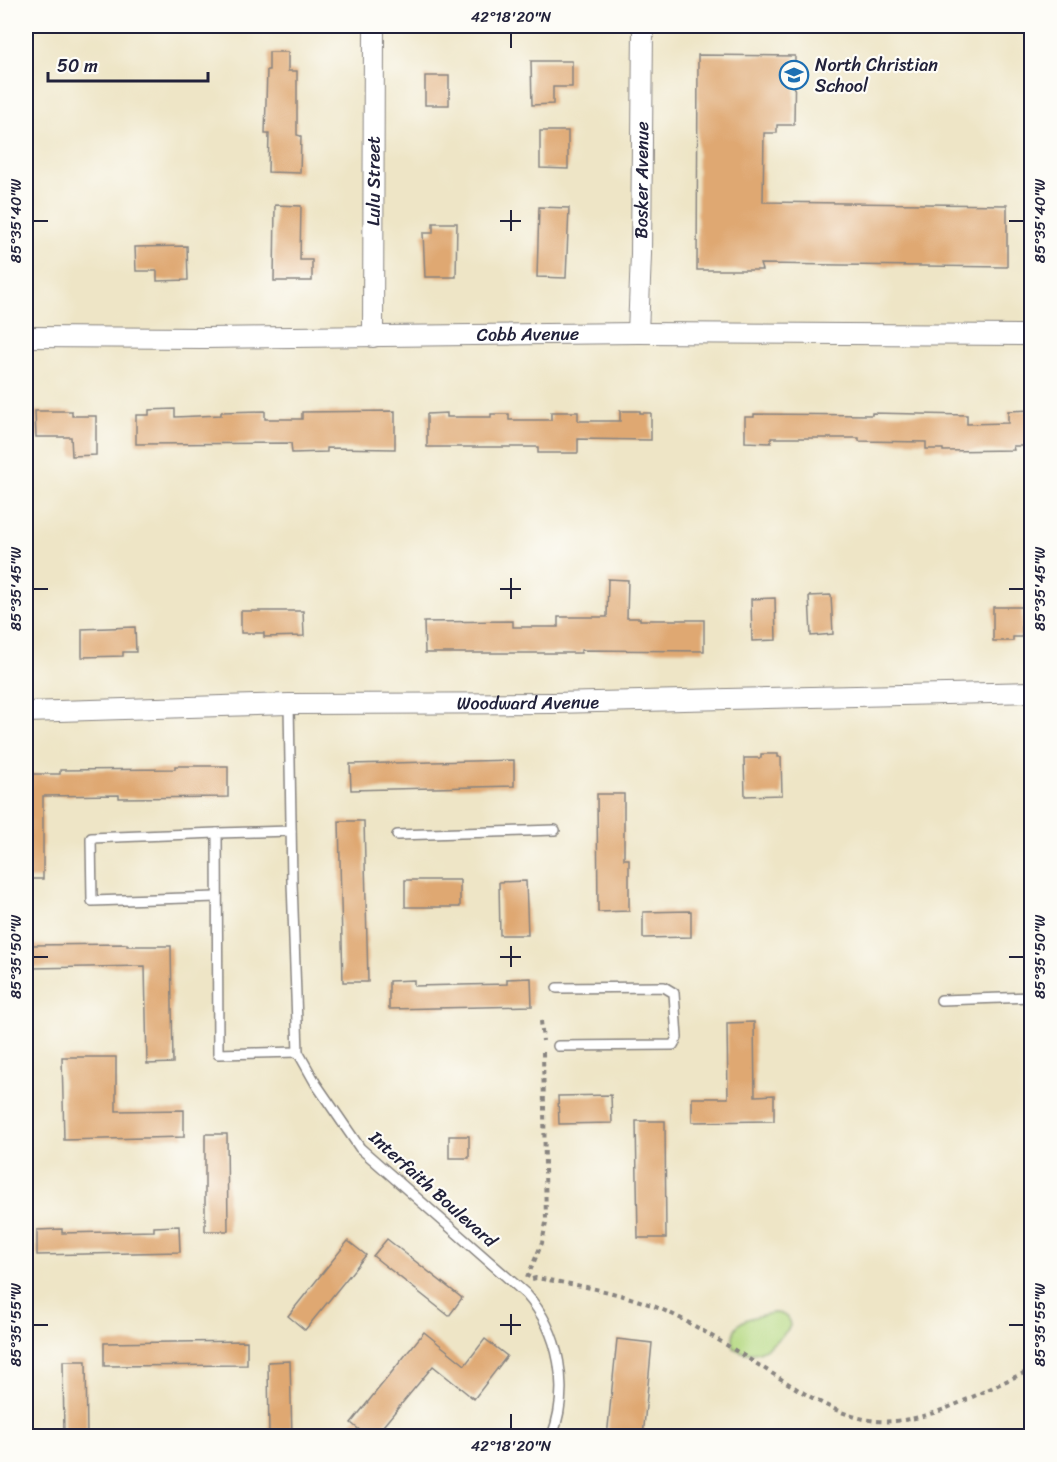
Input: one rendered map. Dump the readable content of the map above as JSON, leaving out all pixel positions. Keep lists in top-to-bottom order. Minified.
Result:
{"streets":{"street":["Bosker Avenue","Lulu Street","Cobb Avenue","Woodward Avenue"],"lane":["Interfaith Boulevard"]},"crossings":[["Bosker Avenue","Cobb Avenue"],["Lulu Street","Cobb Avenue"],["Woodward Avenue","Interfaith Boulevard"]],"places":{"school or university":["North Christian School"]},"scale_bar":"50 m","coordinates":["42°18'20\"N","85°35'40\"W","85°35'45\"W","85°35'50\"W","85°35'55\"W"]}
